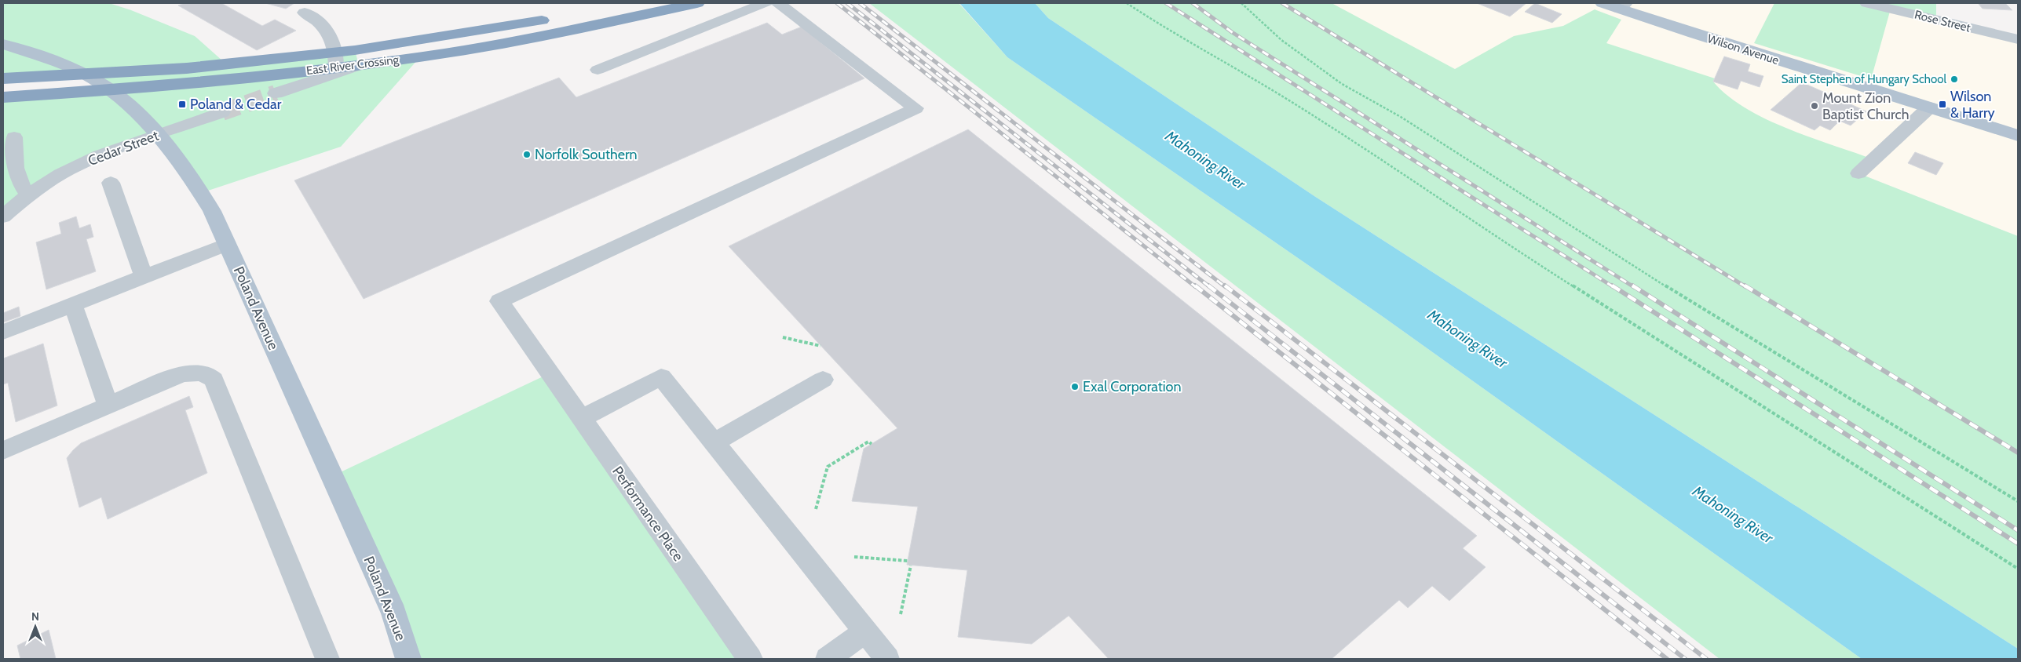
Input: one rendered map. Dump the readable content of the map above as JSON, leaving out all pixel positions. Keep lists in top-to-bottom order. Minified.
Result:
{"streets":{"highway":["East River Crossing"],"main road":["Wilson Avenue","Poland Avenue"],"street":["Rose Street","Cedar Street","Performance Place"]},"crossings":[["Cedar Street","Poland Avenue"]],"water":["Mahoning River"],"places":{"other":["Saint Stephen of Hungary School","Mount Zion Baptist Church","Norfolk Southern","Exal Corporation"],"transit":["Poland & Cedar","Wilson & Harry"]},"north":"top"}
